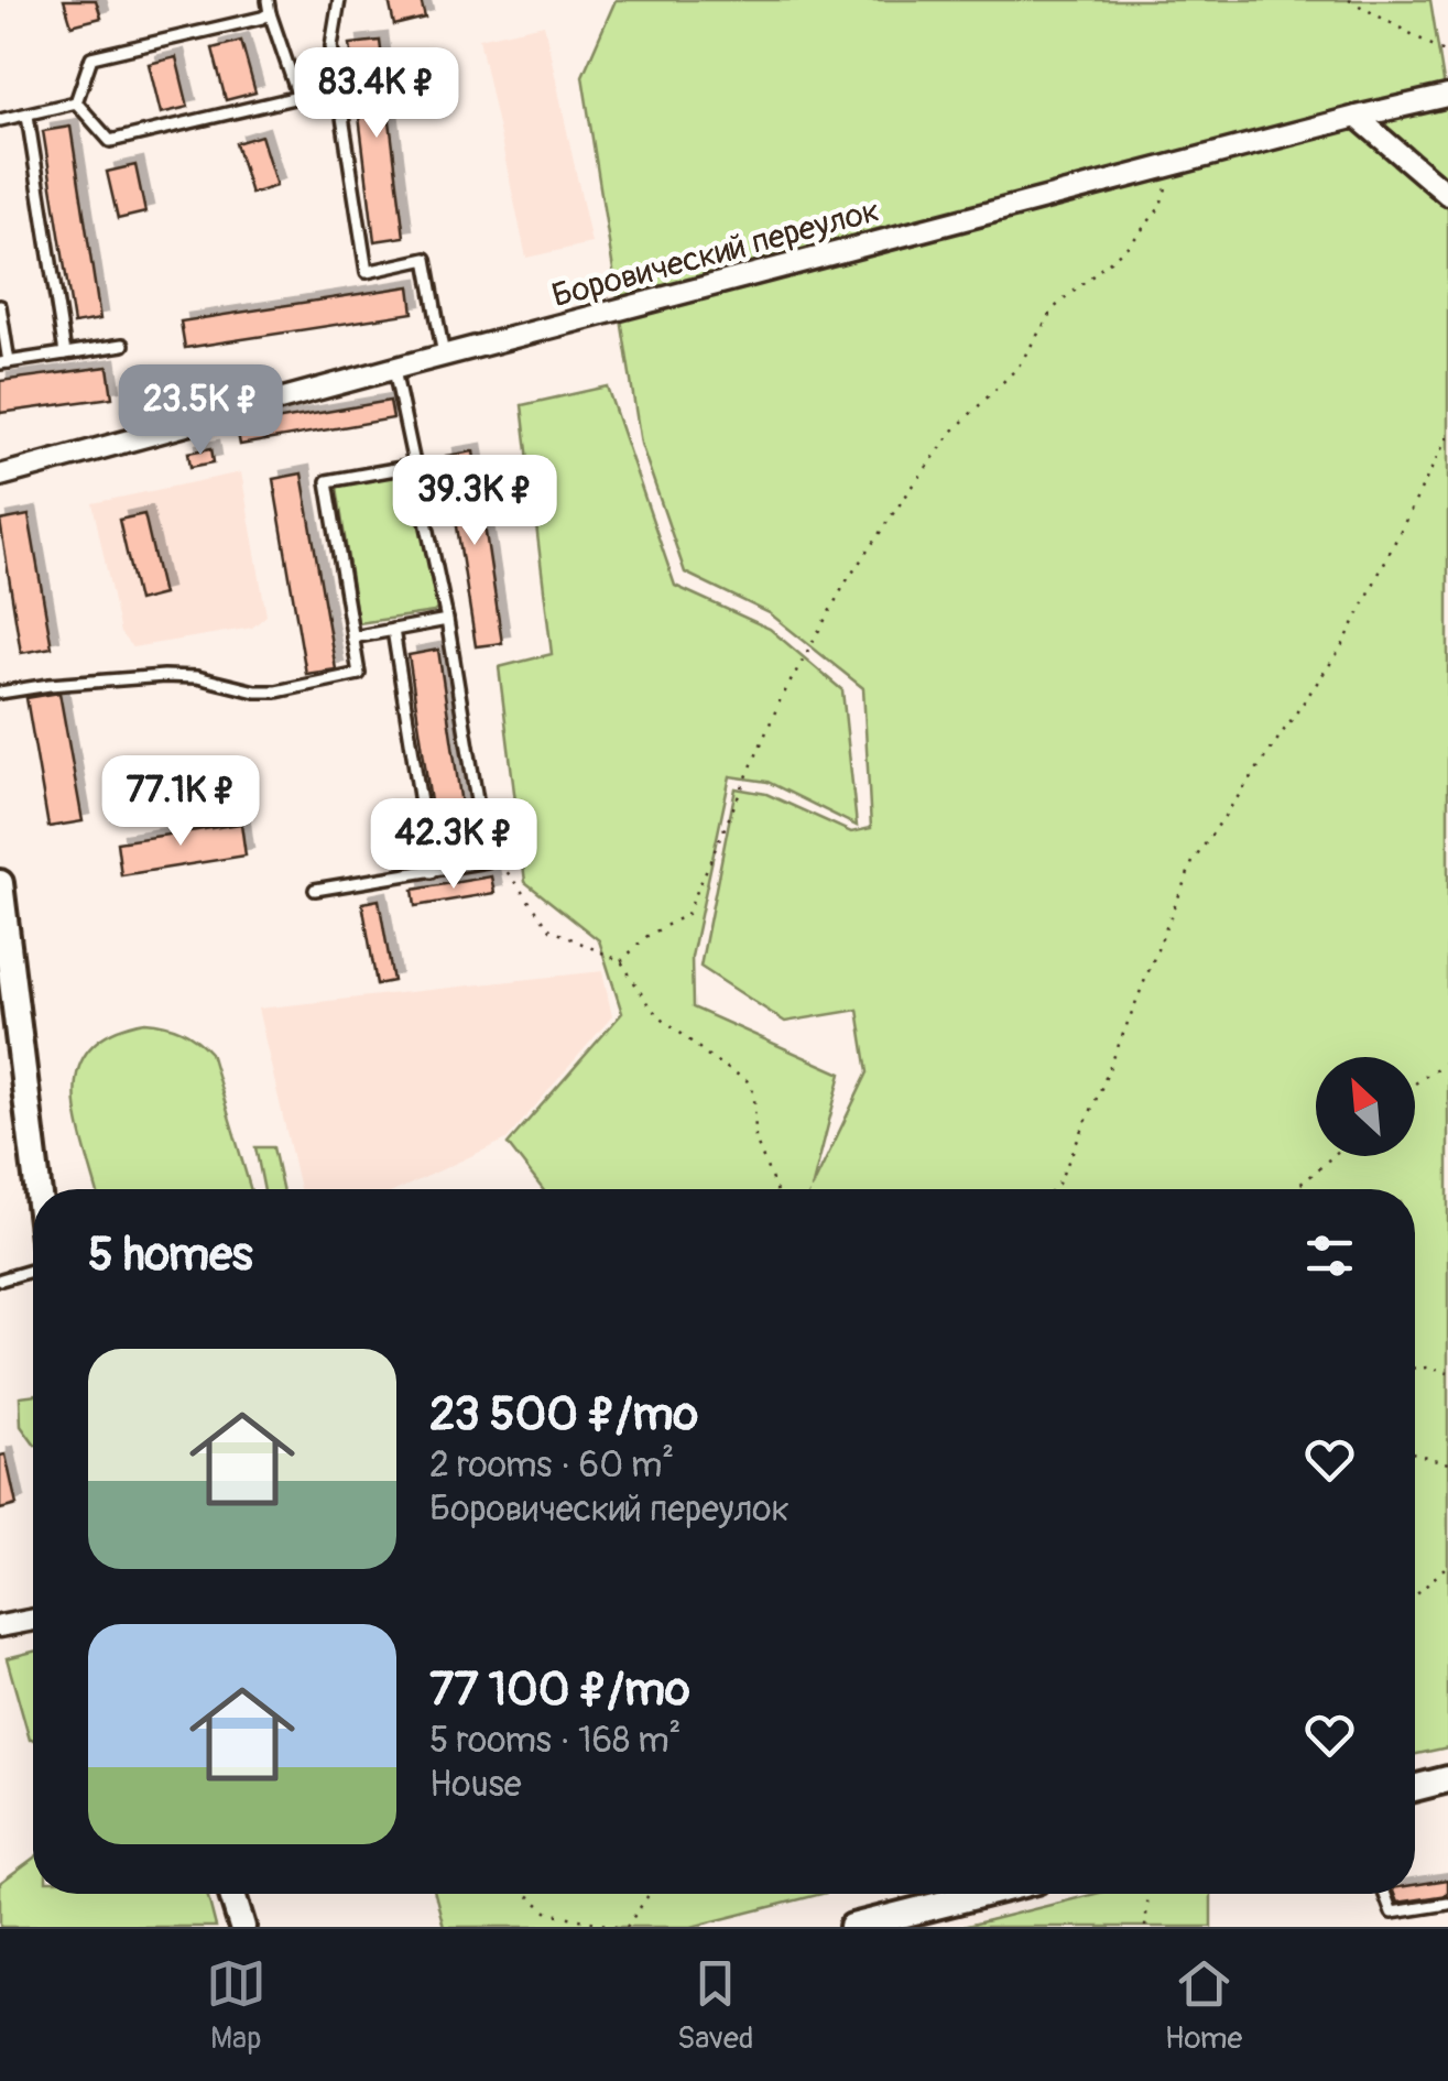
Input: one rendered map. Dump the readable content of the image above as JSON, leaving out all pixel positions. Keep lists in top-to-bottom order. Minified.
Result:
{"streets":{"street":["Боровический переулок"]},"north":"top left","page":{"price":["83.4K ₽","23.5K ₽","39.3K ₽","77.1K ₽","42.3K ₽"],"heading":"5 homes","list":[{"name":"23 500 ₽/mo","note":"2 rooms · 60 m² · Боровический переулок"},{"name":"77 100 ₽/mo","note":"5 rooms · 168 m² · House"}],"tabs":["Map","Saved","Home"]}}
